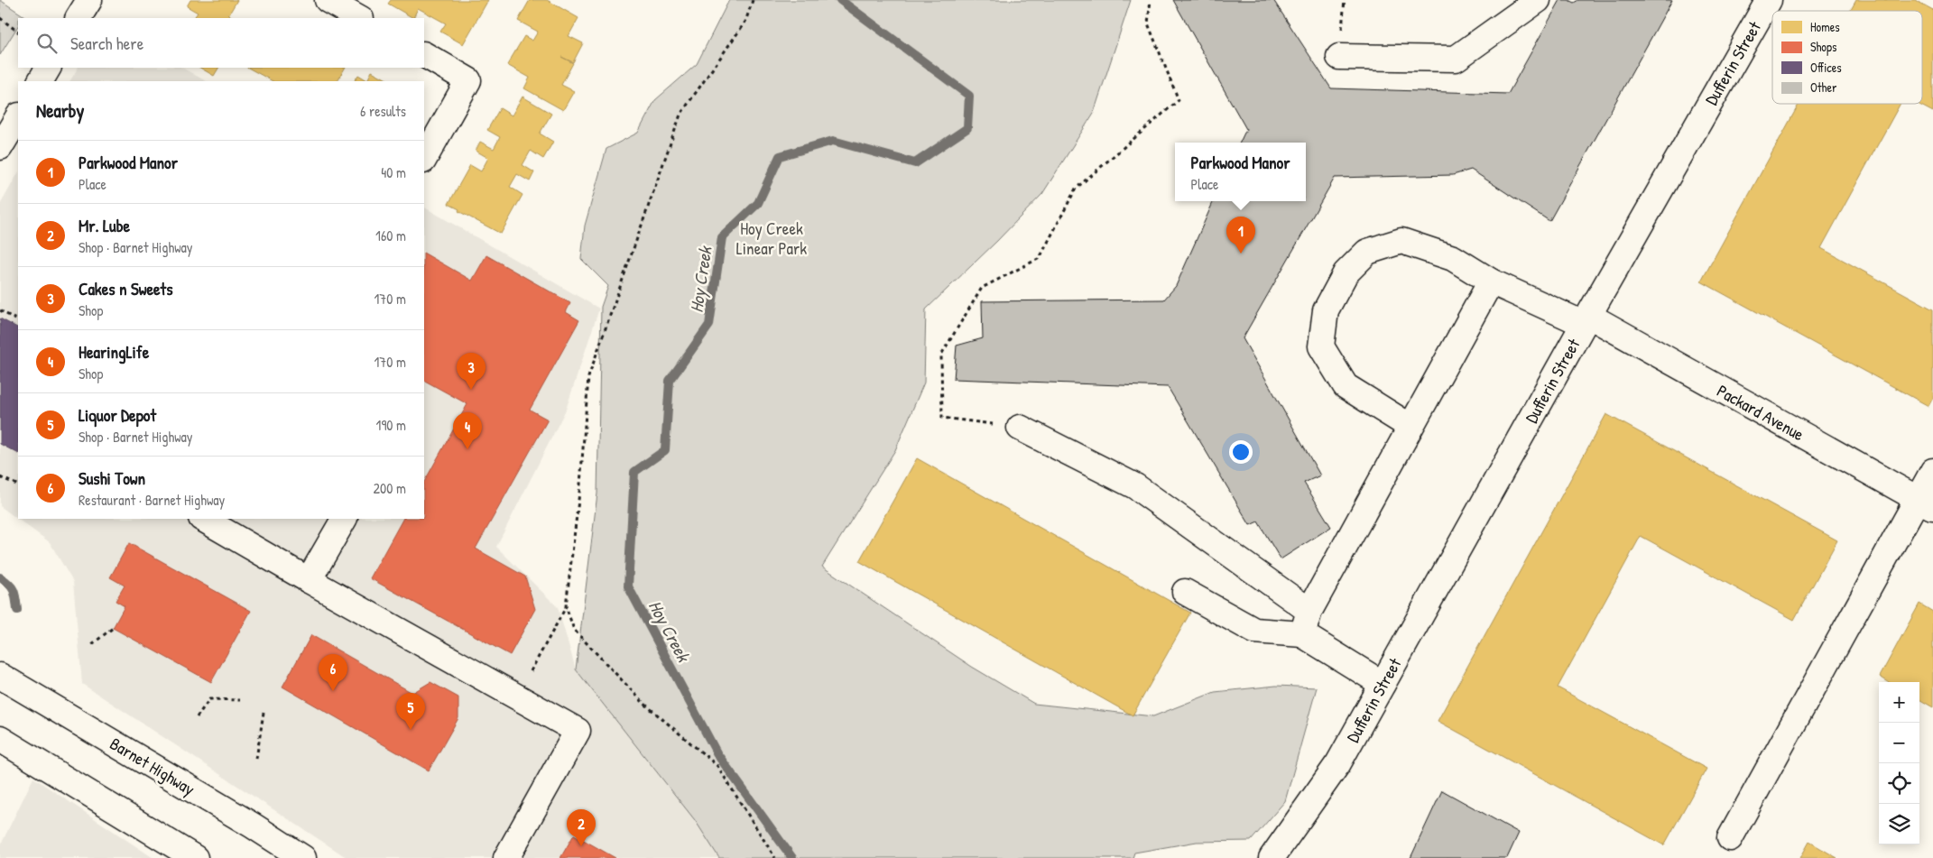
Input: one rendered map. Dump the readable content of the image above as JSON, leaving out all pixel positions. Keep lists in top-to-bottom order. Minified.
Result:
{"streets":{"street":["Dufferin Street","Packard Avenue","Barnet Highway"]},"crossings":[["Dufferin Street","Packard Avenue"]],"water":["Hoy Creek"],"parks":["Hoy Creek Linear Park"],"legend":["Homes","Shops","Offices","Other"],"page":{"search":"Search here","heading":["Nearby","6 results"],"list":[{"mark":"1","name":"Parkwood Manor","note":"Place","value":"40 m"},{"mark":"2","name":"Mr. Lube","note":"Shop · Barnet Highway","value":"160 m"},{"mark":"3","name":"Cakes n Sweets","note":"Shop","value":"170 m"},{"mark":"4","name":"HearingLife","note":"Shop","value":"170 m"},{"mark":"5","name":"Liquor Depot","note":"Shop · Barnet Highway","value":"190 m"},{"mark":"6","name":"Sushi Town","note":"Restaurant · Barnet Highway","value":"200 m"}],"popup":["Parkwood Manor","Place"],"pins":["1","3","4","6","5","2"],"map_buttons":["+","−"]}}
